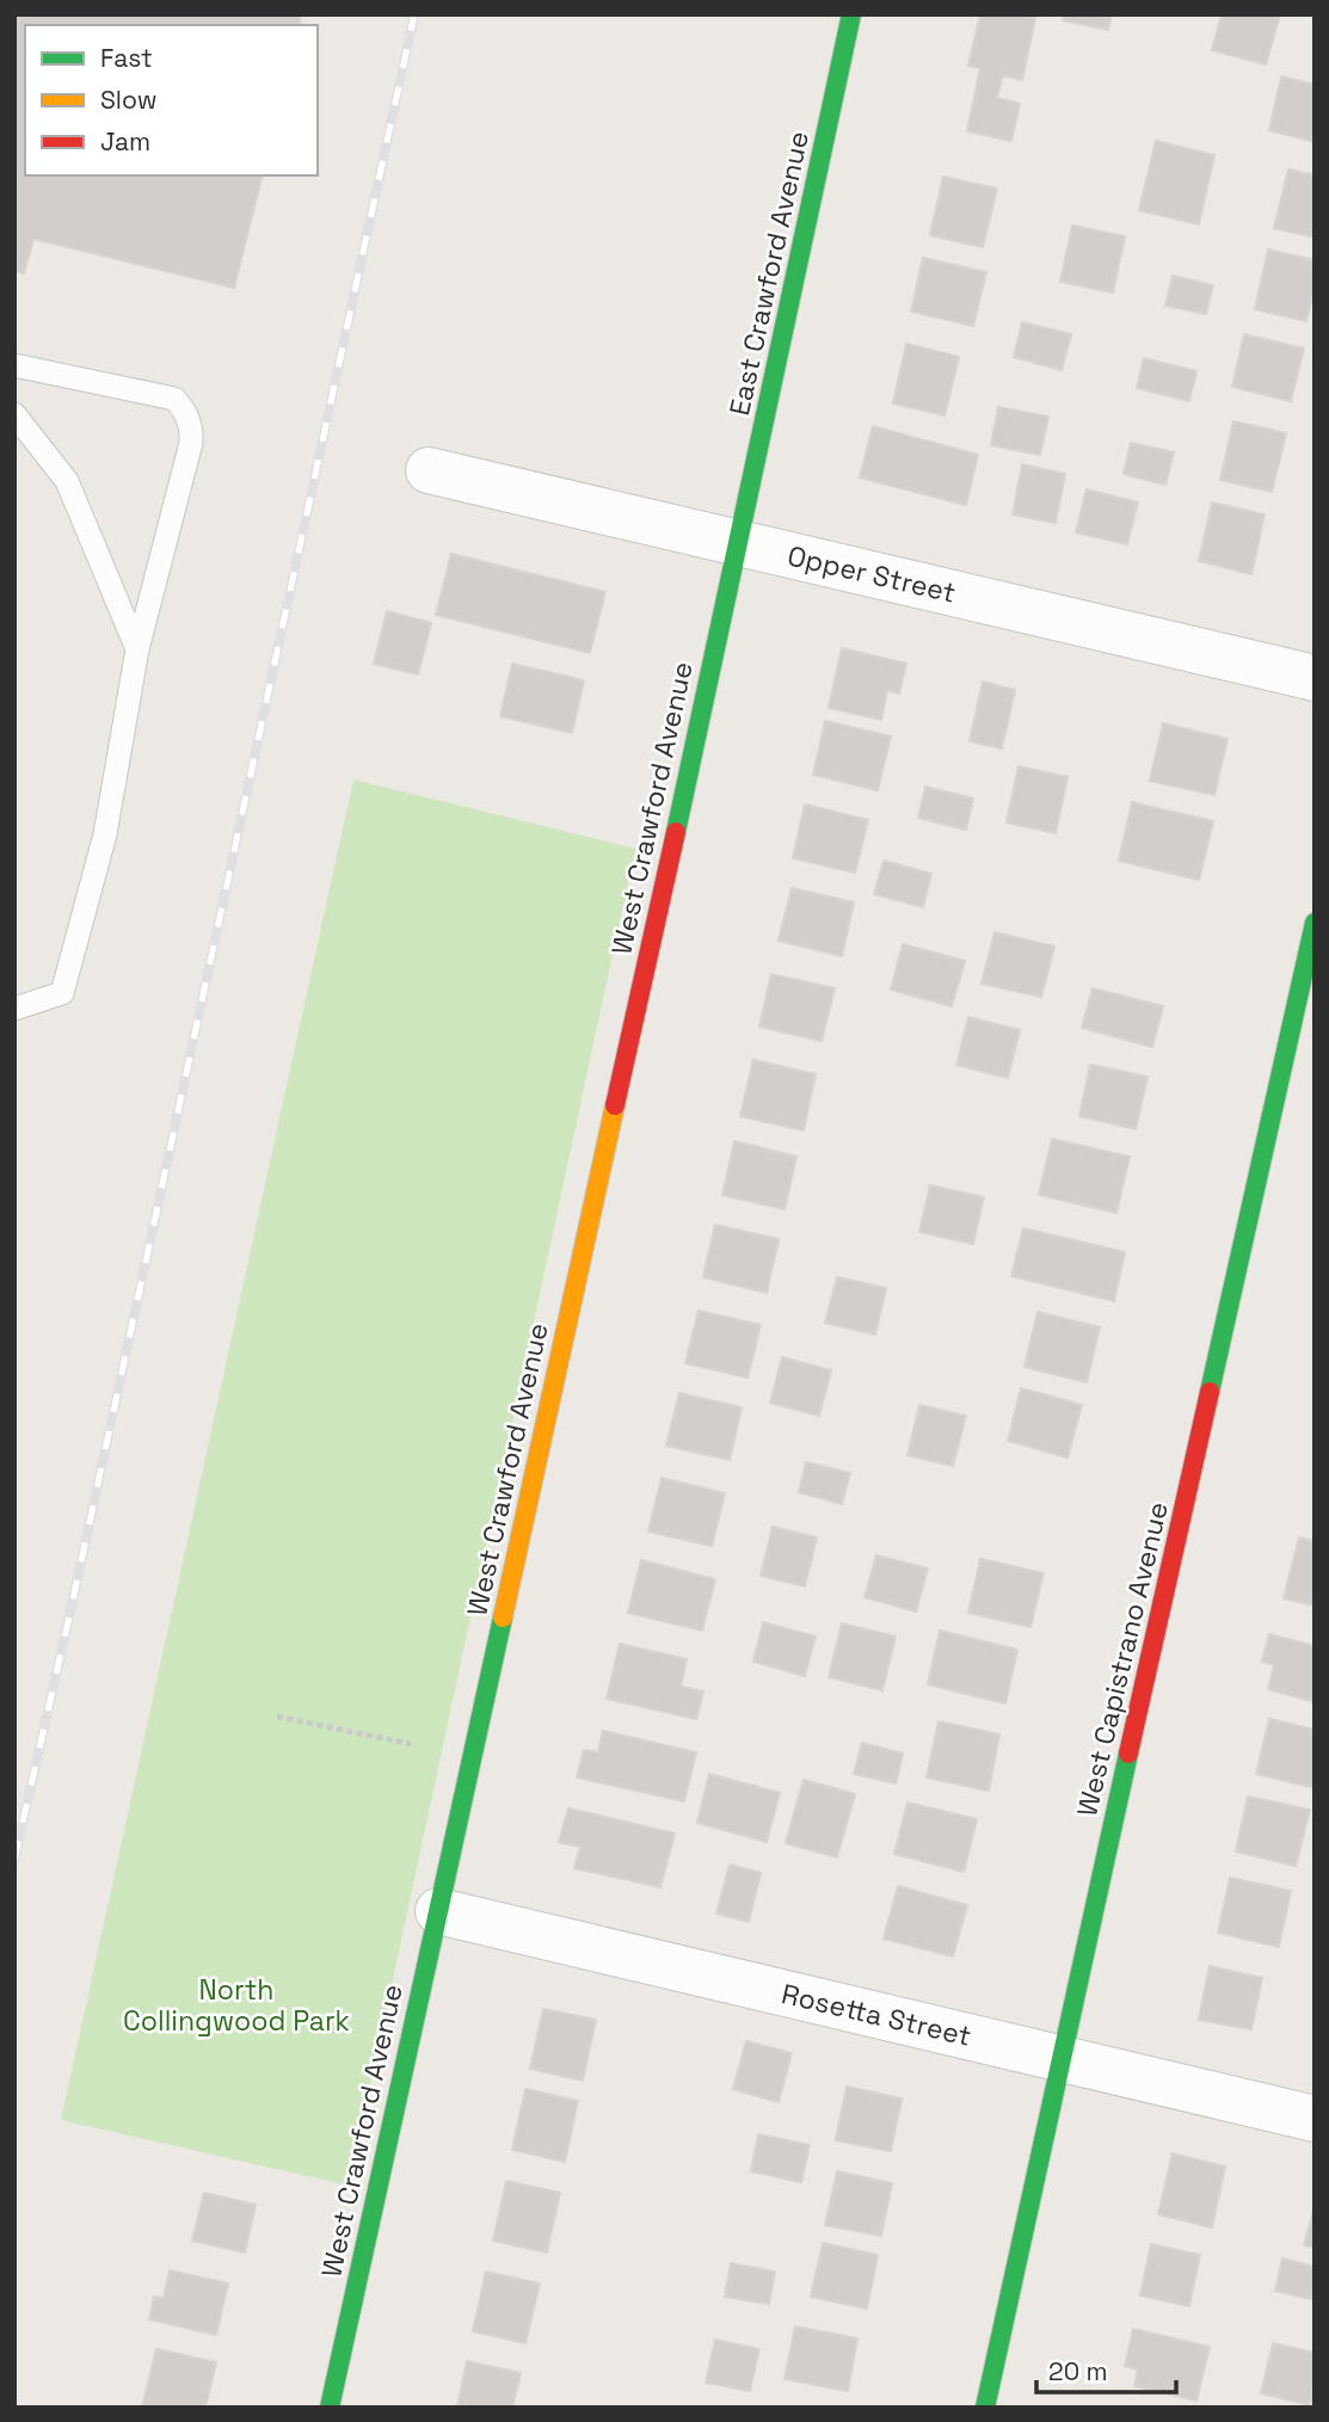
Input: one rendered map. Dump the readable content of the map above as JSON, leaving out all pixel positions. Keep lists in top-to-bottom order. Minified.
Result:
{"streets":{"street":["East Crawford Avenue","Opper Street","West Crawford Avenue","West Capistrano Avenue","Rosetta Street"]},"crossings":[["East Crawford Avenue","Opper Street"],["East Crawford Avenue","West Crawford Avenue"],["Opper Street","West Crawford Avenue"],["West Crawford Avenue","Rosetta Street"],["West Capistrano Avenue","Rosetta Street"]],"parks":["North Collingwood Park"],"legend":["Fast","Slow","Jam"],"scale_bar":"20 m"}
